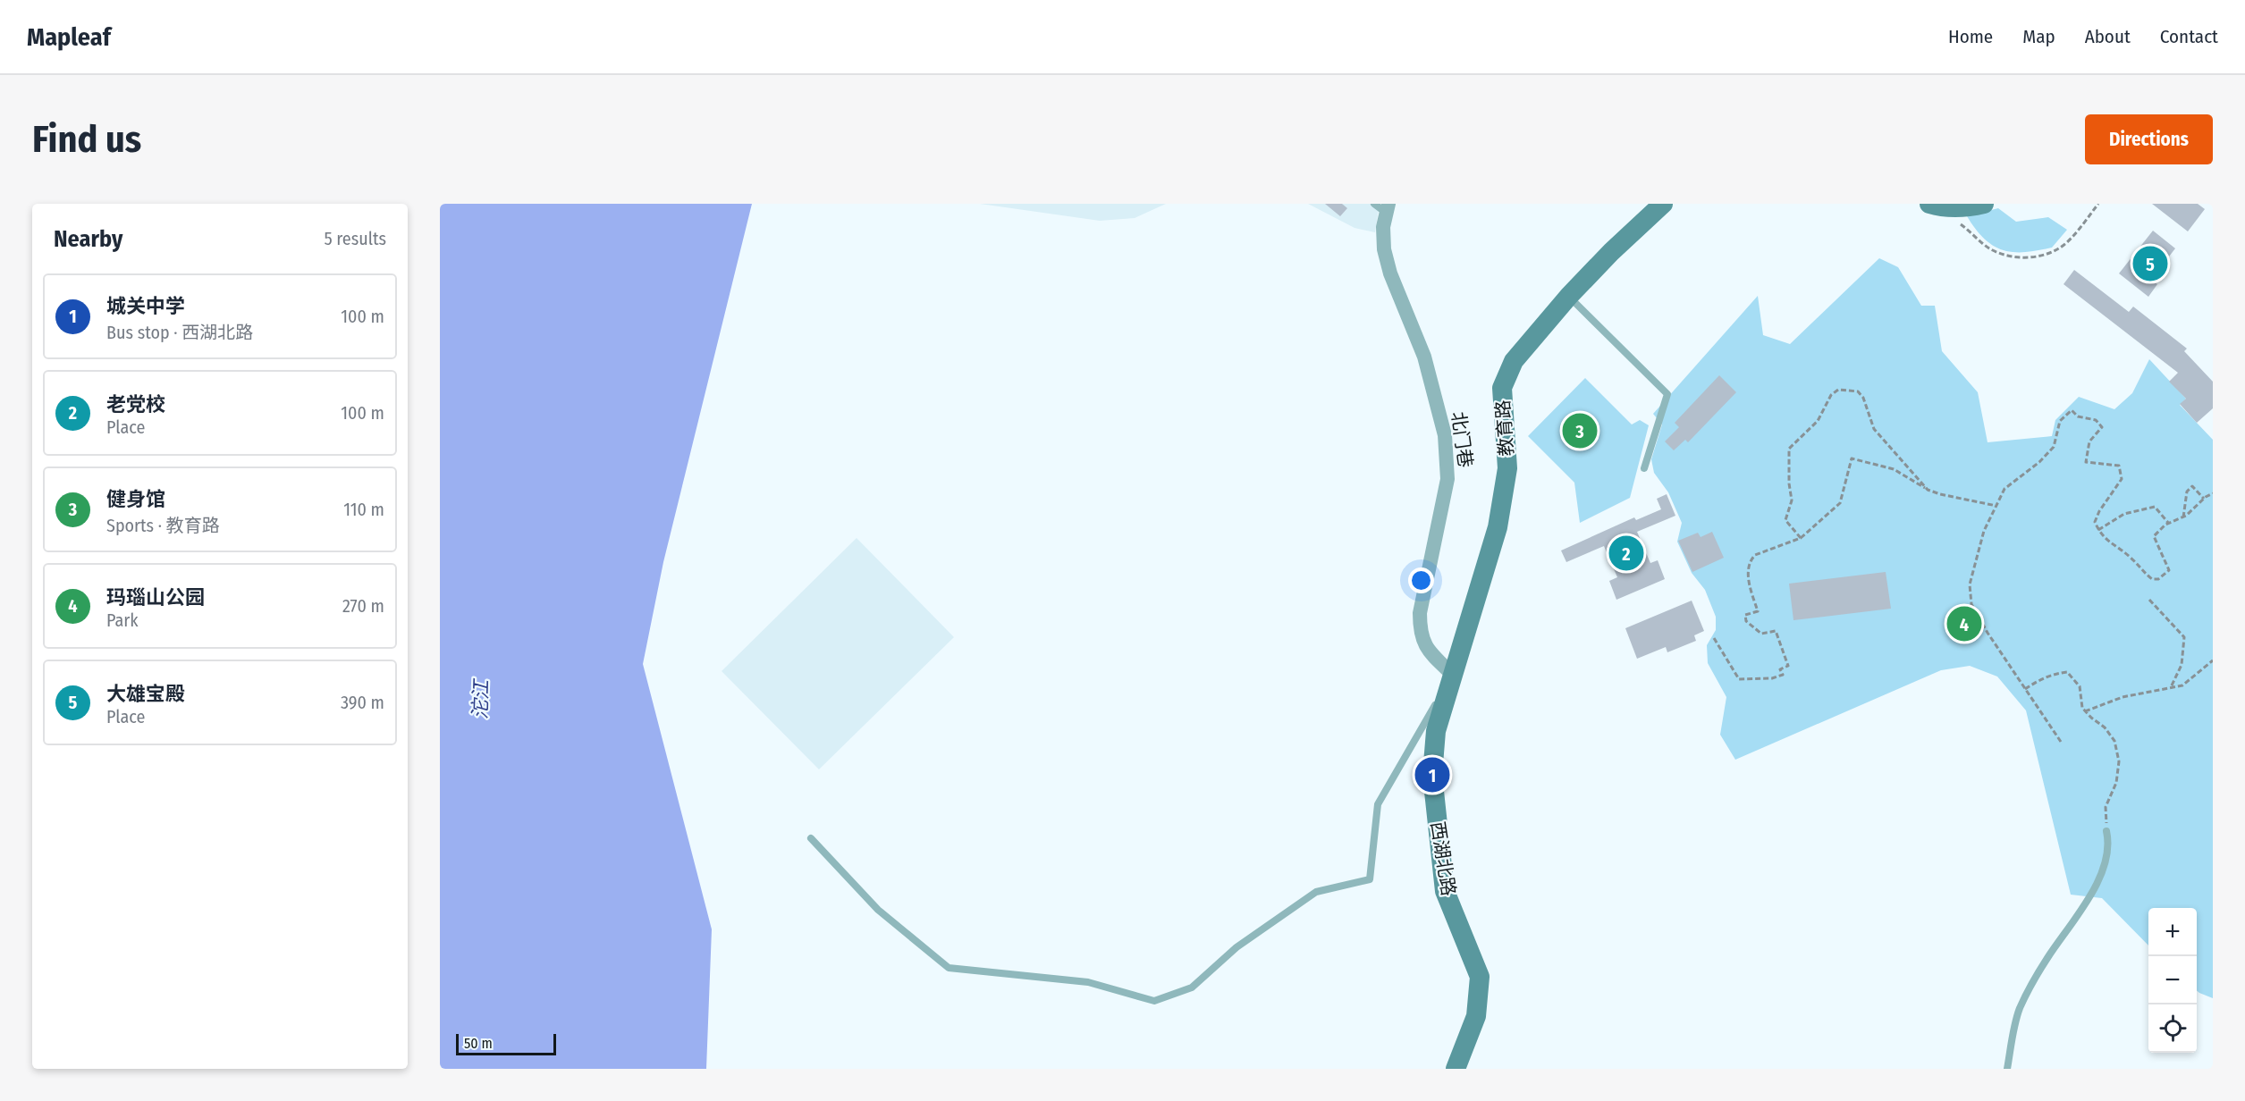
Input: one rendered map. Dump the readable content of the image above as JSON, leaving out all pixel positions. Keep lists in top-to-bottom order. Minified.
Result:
{"streets":{"street":["教育路","北门巷","西湖北路"]},"crossings":[["教育路","北门巷"],["教育路","西湖北路"],["北门巷","西湖北路"]],"water":["沱江"],"scale_bar":"50 m","page":{"header":"Mapleaf","nav":["Home","Map","About","Contact"],"buttons":"Directions","title":"Find us","heading":["Nearby","5 results"],"pins":["5","3","2","4","1"],"list":[{"mark":"1","name":"城关中学","note":"Bus stop · 西湖北路","value":"100 m"},{"mark":"2","name":"老党校","note":"Place","value":"100 m"},{"mark":"3","name":"健身馆","note":"Sports · 教育路","value":"110 m"},{"mark":"4","name":"玛瑙山公园","note":"Park","value":"270 m"},{"mark":"5","name":"大雄宝殿","note":"Place","value":"390 m"}],"map_buttons":["+","−"],"scale":"50 m"}}
